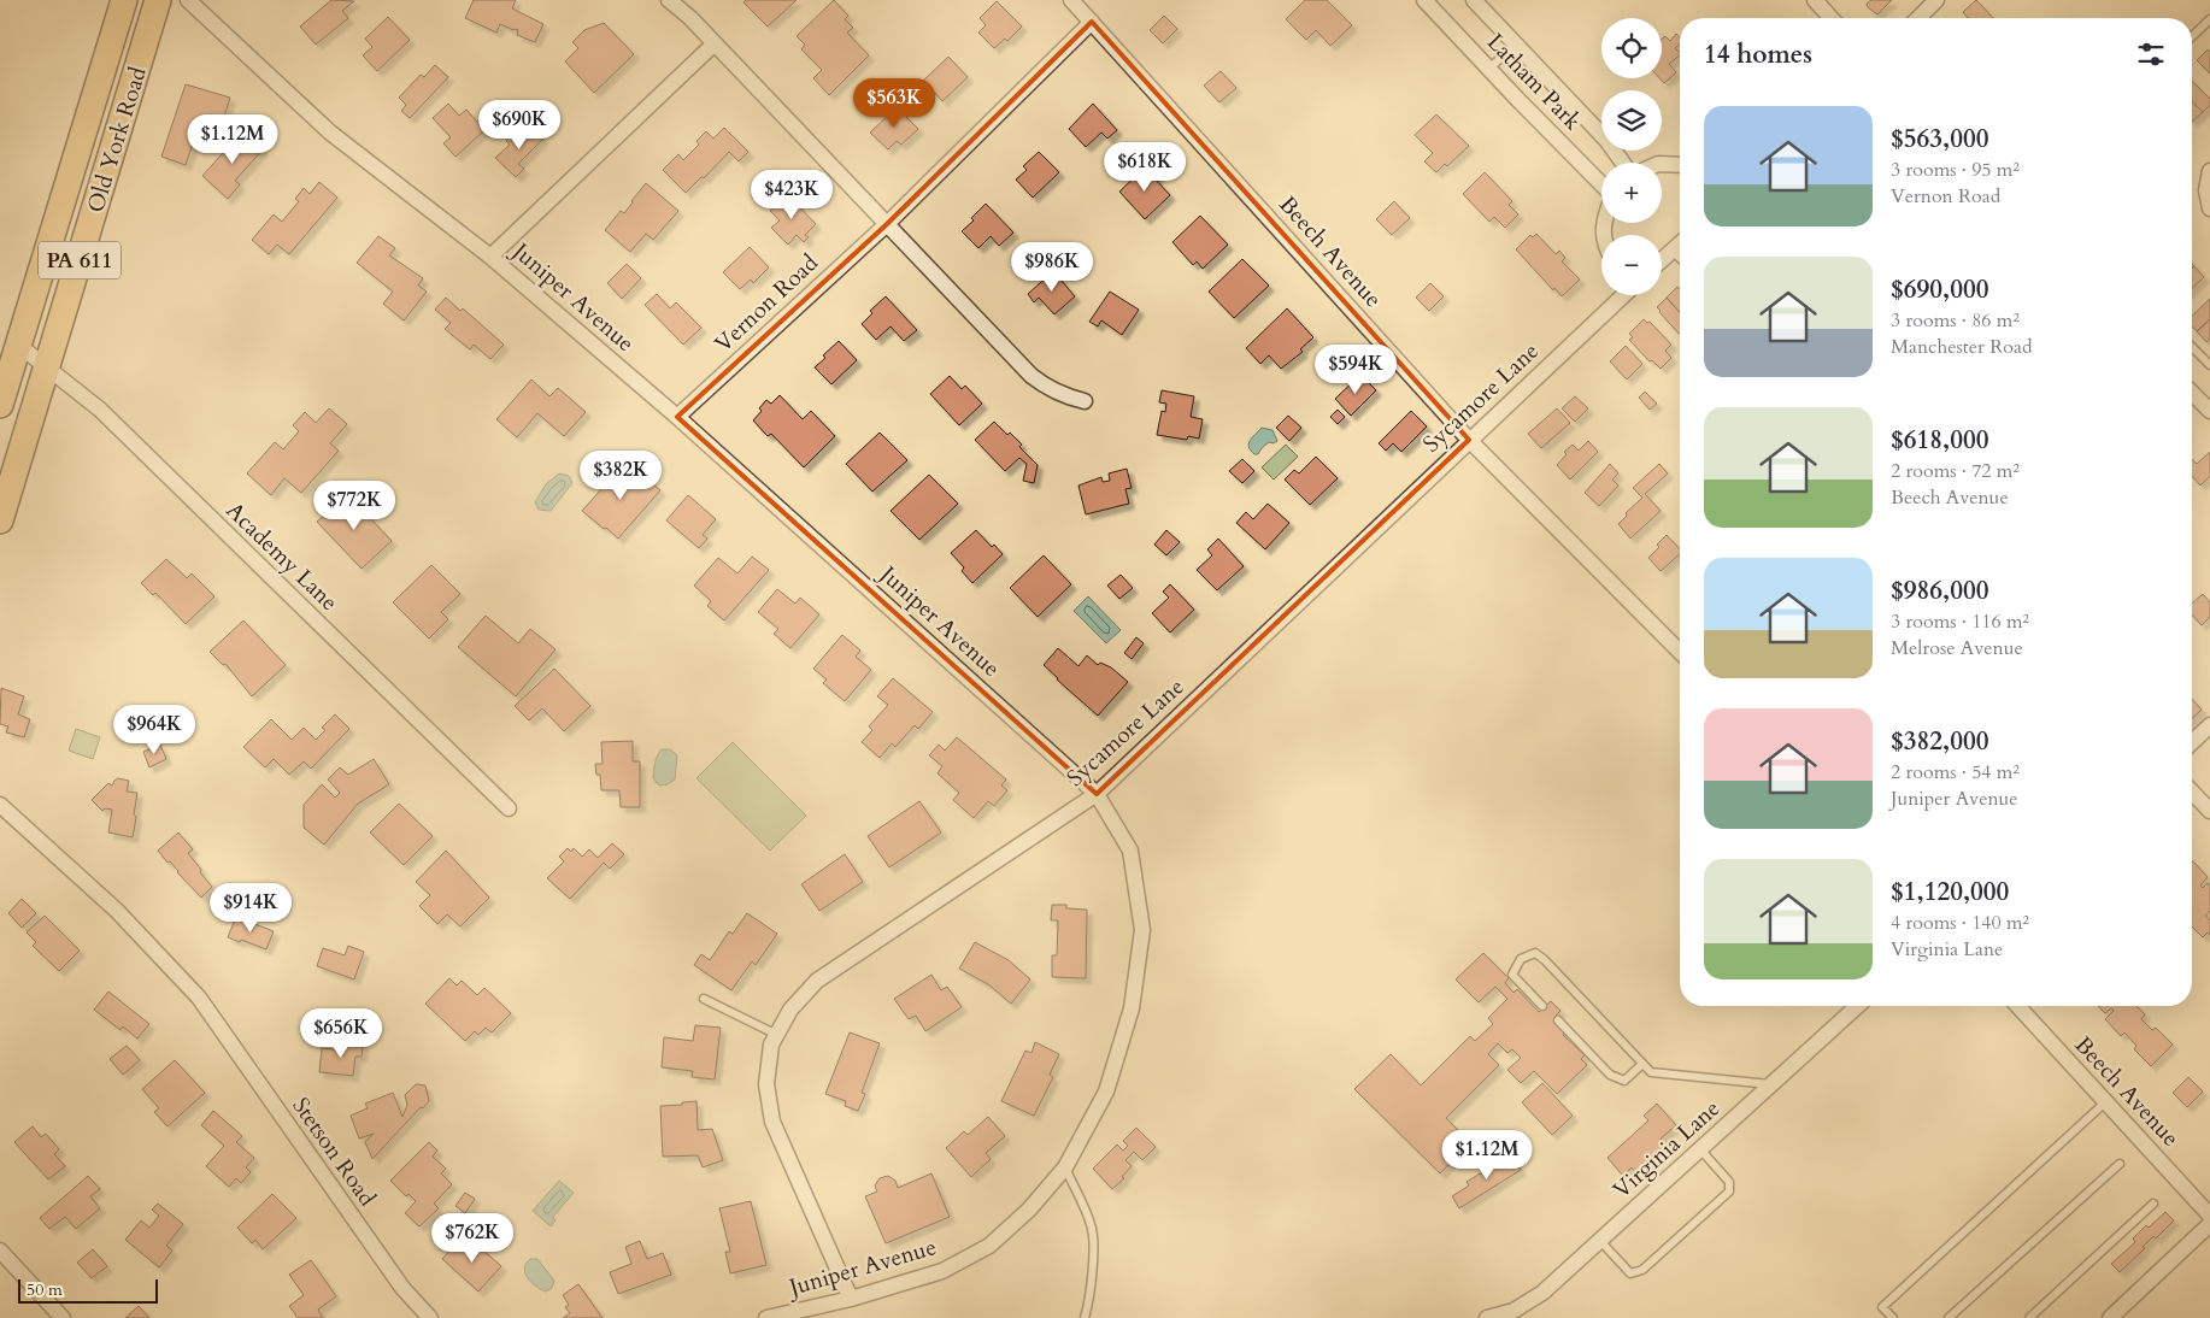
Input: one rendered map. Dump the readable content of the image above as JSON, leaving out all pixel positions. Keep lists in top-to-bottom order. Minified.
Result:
{"streets":{"highway":["Old York Road","PA 611"],"street":["Latham Park","Beech Avenue","Juniper Avenue","Vernon Road","Sycamore Lane","Academy Lane","Virginia Lane","Stetson Road"]},"crossings":[["Old York Road","Academy Lane"],["Beech Avenue","Vernon Road"],["Beech Avenue","Sycamore Lane"],["Juniper Avenue","Vernon Road"],["Juniper Avenue","Sycamore Lane"]],"scale_bar":"50 m","page":{"map_buttons":["+","−"],"heading":"14 homes","price":["$563K","$690K","$1.12M","$618K","$423K","$986K","$594K","$382K","$772K","$964K","$914K","$656K","$1.12M","$762K"],"list":[{"name":"$563,000","note":"3 rooms · 95 m² · Vernon Road"},{"name":"$690,000","note":"3 rooms · 86 m² · Manchester Road"},{"name":"$618,000","note":"2 rooms · 72 m² · Beech Avenue"},{"name":"$986,000","note":"3 rooms · 116 m² · Melrose Avenue"},{"name":"$382,000","note":"2 rooms · 54 m² · Juniper Avenue"},{"name":"$1,120,000","note":"4 rooms · 140 m² · Virginia Lane"}],"scale":"50 m"}}
